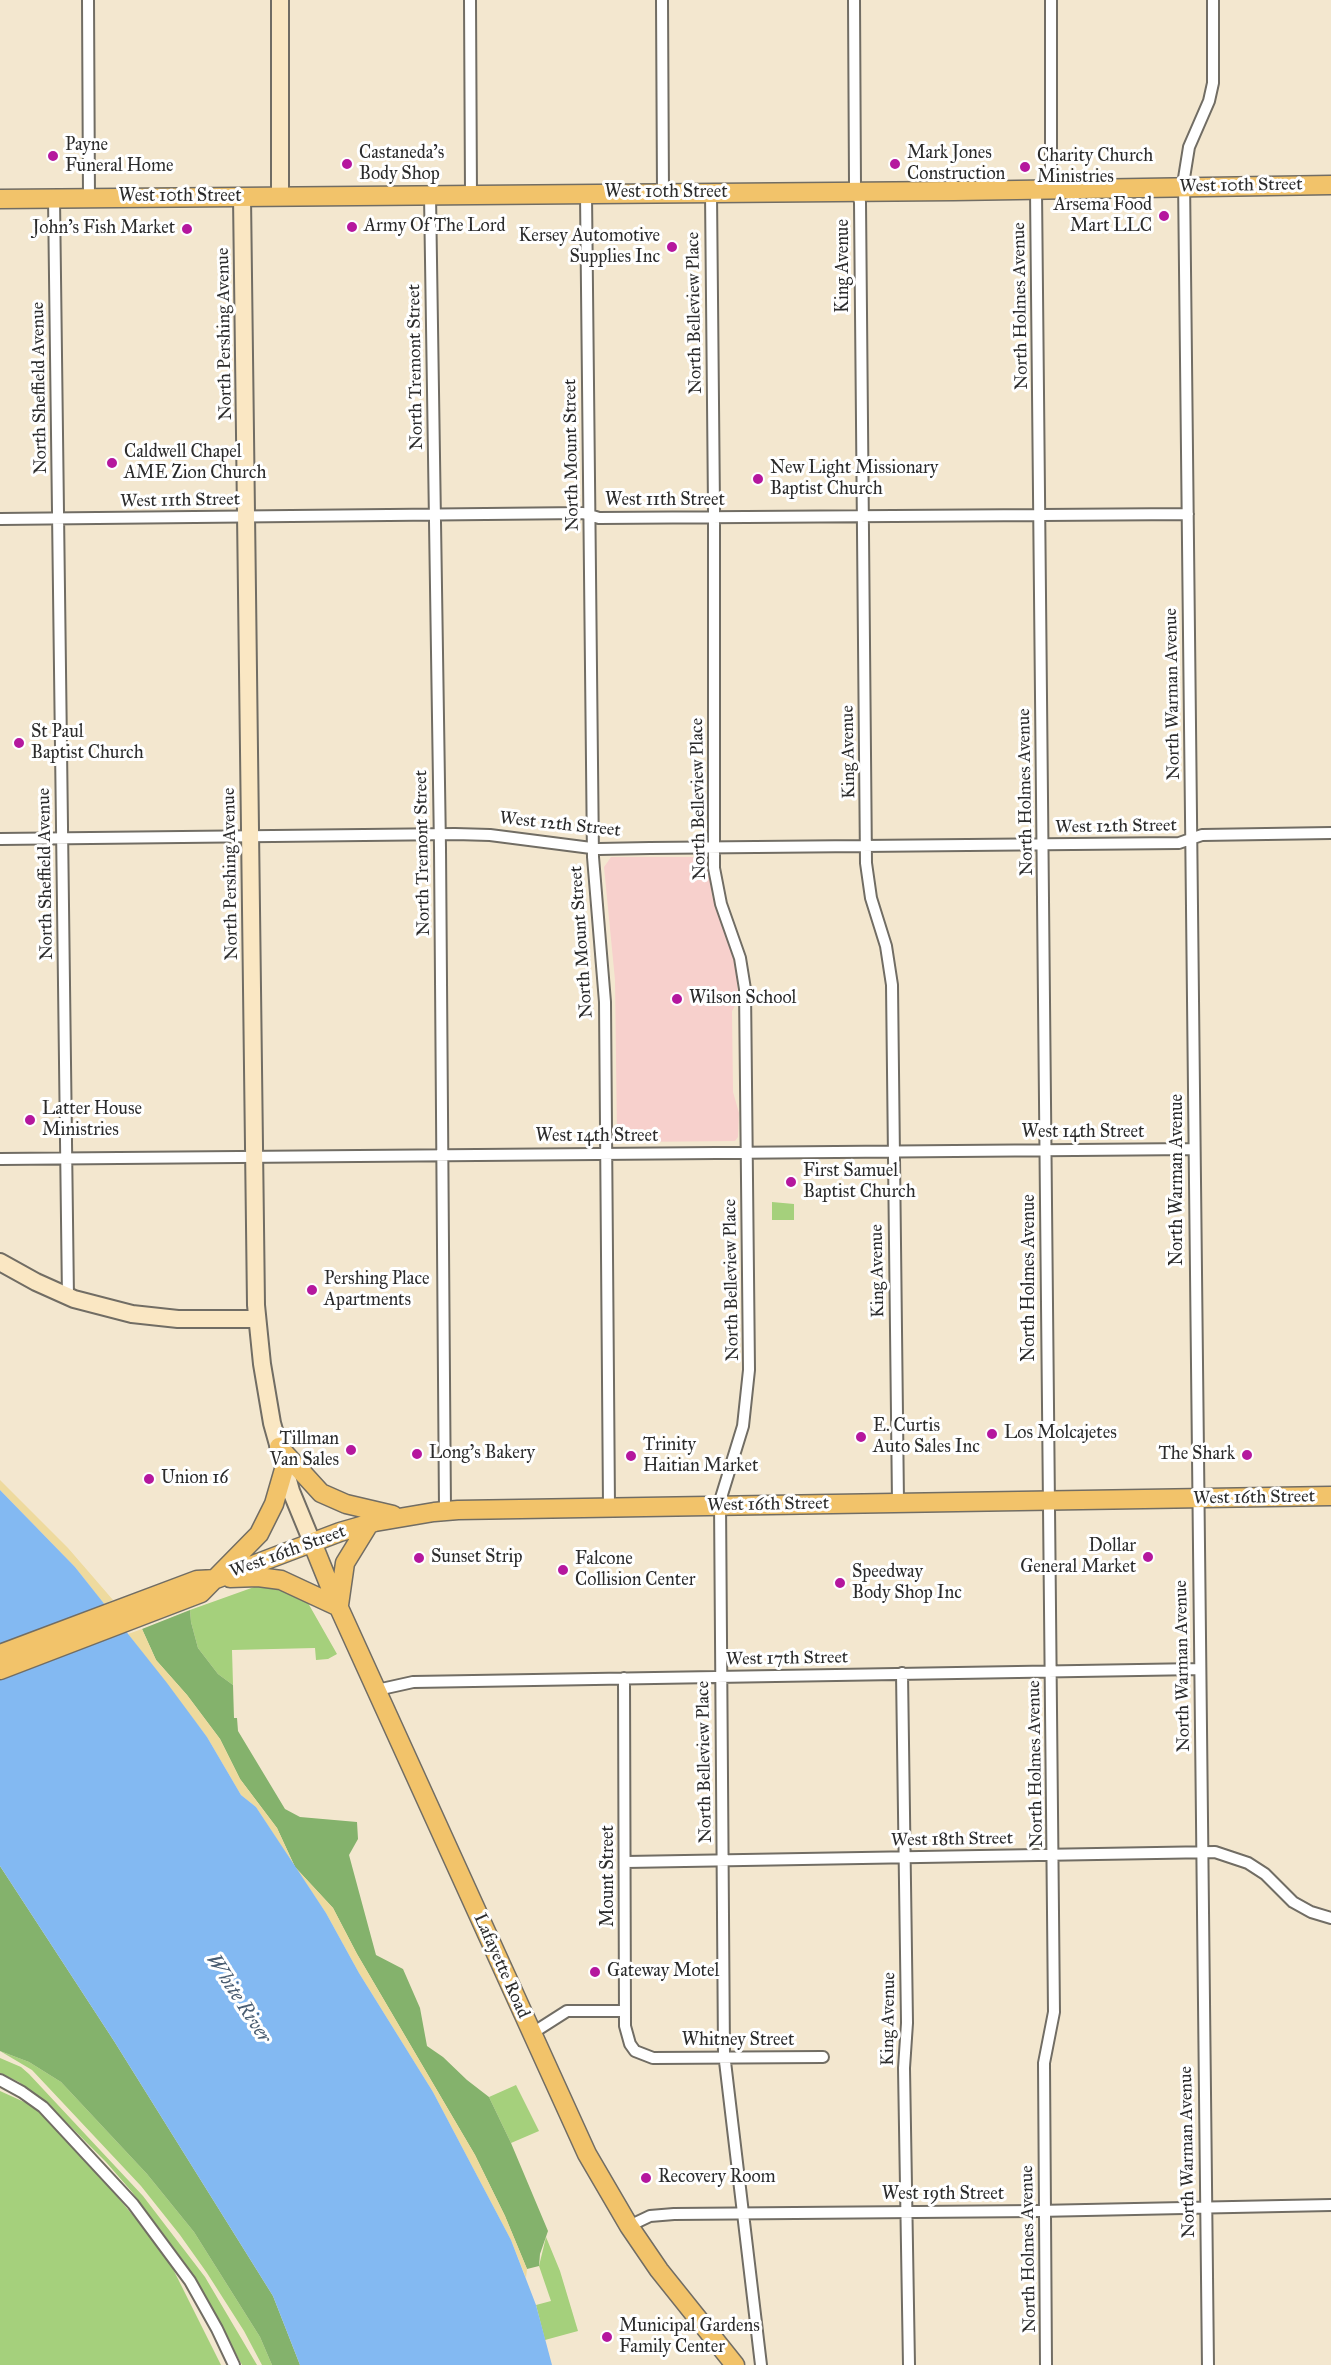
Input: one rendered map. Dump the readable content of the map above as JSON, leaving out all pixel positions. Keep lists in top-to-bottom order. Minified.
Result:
{"streets":{"main road":["West 10th Street","West 16th Street","Lafayette Road"],"street":["King Avenue","North Holmes Avenue","North Belleview Place","North Pershing Avenue","North Tremont Street","North Sheffield Avenue","North Mount Street","West 11th Street","North Warman Avenue","West 12th Street","West 14th Street","West 17th Street","West 18th Street","Mount Street","Whitney Street","West 19th Street"]},"crossings":[["West 10th Street","King Avenue"],["West 10th Street","North Holmes Avenue"],["West 10th Street","North Belleview Place"],["West 10th Street","North Pershing Avenue"],["West 10th Street","North Tremont Street"],["West 10th Street","North Sheffield Avenue"],["West 10th Street","North Mount Street"],["West 10th Street","North Warman Avenue"],["King Avenue","West 11th Street"],["King Avenue","West 12th Street"],["King Avenue","West 14th Street"],["King Avenue","West 16th Street"],["King Avenue","West 17th Street"],["King Avenue","West 18th Street"],["King Avenue","West 19th Street"],["North Holmes Avenue","West 11th Street"],["North Holmes Avenue","West 12th Street"],["North Holmes Avenue","West 14th Street"],["North Holmes Avenue","West 16th Street"],["North Holmes Avenue","West 17th Street"],["North Holmes Avenue","West 18th Street"],["North Holmes Avenue","West 19th Street"],["North Belleview Place","West 11th Street"],["North Belleview Place","West 12th Street"],["North Belleview Place","West 14th Street"],["North Belleview Place","West 16th Street"],["North Belleview Place","West 17th Street"],["North Belleview Place","West 18th Street"],["North Belleview Place","Whitney Street"],["North Belleview Place","West 19th Street"],["North Pershing Avenue","West 11th Street"],["North Pershing Avenue","West 12th Street"],["North Pershing Avenue","West 14th Street"],["North Pershing Avenue","West 16th Street"],["North Pershing Avenue","Lafayette Road"],["North Tremont Street","West 11th Street"],["North Tremont Street","West 12th Street"],["North Tremont Street","West 14th Street"],["North Tremont Street","West 16th Street"],["North Sheffield Avenue","West 11th Street"],["North Sheffield Avenue","West 12th Street"],["North Sheffield Avenue","West 14th Street"],["North Mount Street","West 11th Street"],["North Mount Street","West 12th Street"],["North Mount Street","West 14th Street"],["North Mount Street","West 16th Street"],["West 11th Street","North Warman Avenue"],["North Warman Avenue","West 12th Street"],["North Warman Avenue","West 14th Street"],["North Warman Avenue","West 16th Street"],["North Warman Avenue","West 17th Street"],["North Warman Avenue","West 18th Street"],["North Warman Avenue","West 19th Street"],["West 16th Street","Lafayette Road"],["West 17th Street","Mount Street"],["West 17th Street","Lafayette Road"],["West 18th Street","Mount Street"],["Mount Street","Whitney Street"],["Lafayette Road","West 19th Street"]],"water":["White River"],"places":["Payne Funeral Home","Castaneda's Body Shop","Mark Jones Construction","Charity Church Ministries","Arsema Food Mart LLC","Army Of The Lord","John's Fish Market","Kersey Automotive Supplies Inc","Caldwell Chapel AME Zion Church","New Light Missionary Baptist Church","St Paul Baptist Church","Wilson School","Latter House Ministries","First Samuel Baptist Church","Pershing Place Apartments","Los Molcajetes","E. Curtis Auto Sales Inc","Tillman Van Sales","Long's Bakery","The Shark","Trinity Haitian Market","Union 16","Dollar General Market","Sunset Strip","Falcone Collision Center","Speedway Body Shop Inc","Gateway Motel","Recovery Room","Municipal Gardens Family Center"]}
